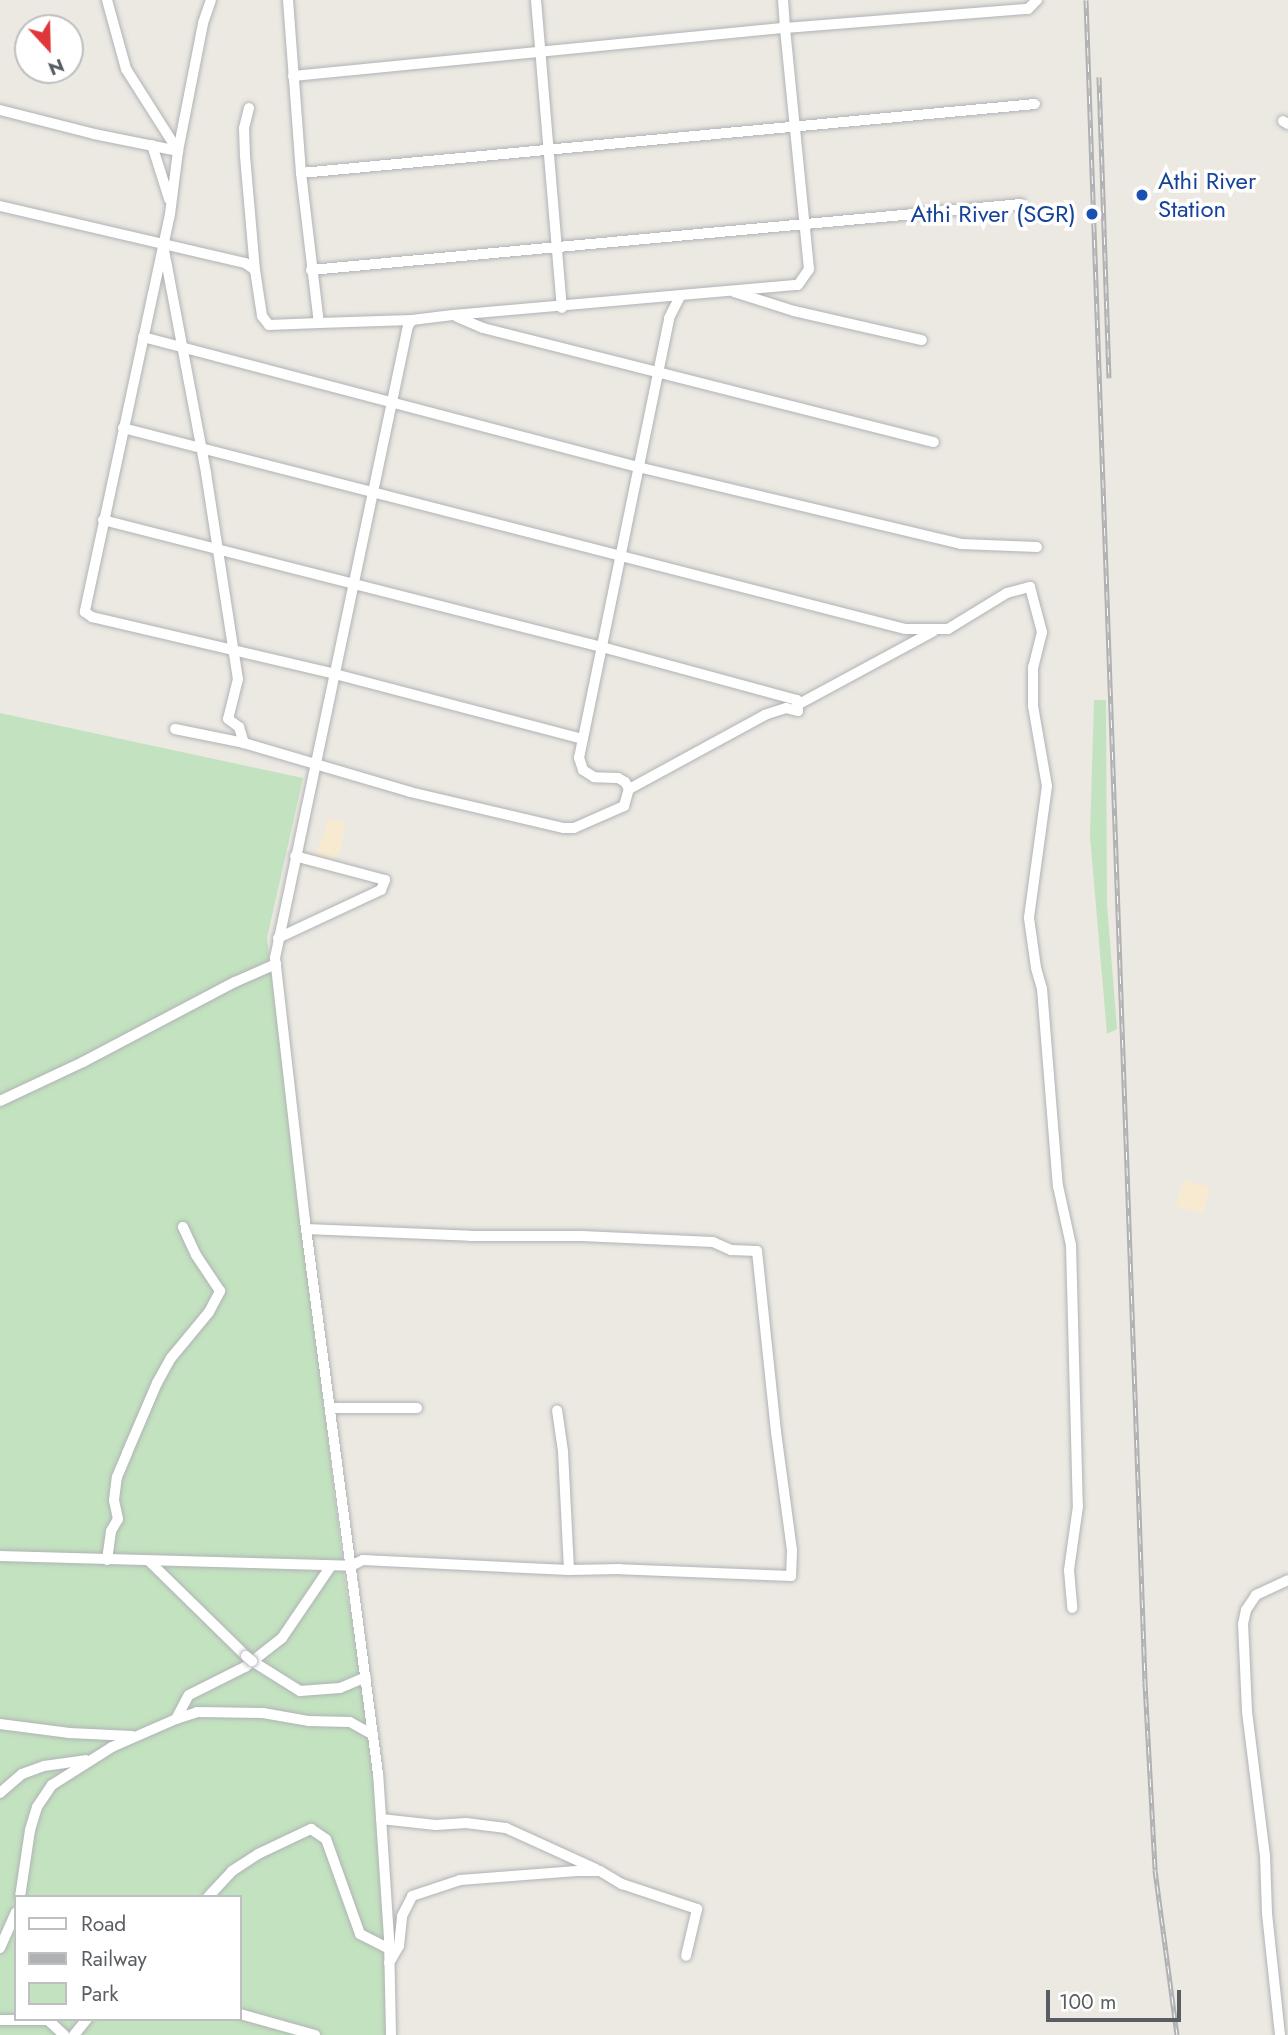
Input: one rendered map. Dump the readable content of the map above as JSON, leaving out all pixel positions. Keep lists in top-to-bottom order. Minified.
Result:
{"places":["Athi River Station","Athi River (SGR)"],"legend":["Road","Railway","Park"],"scale_bar":"100 m","north":"bottom"}
